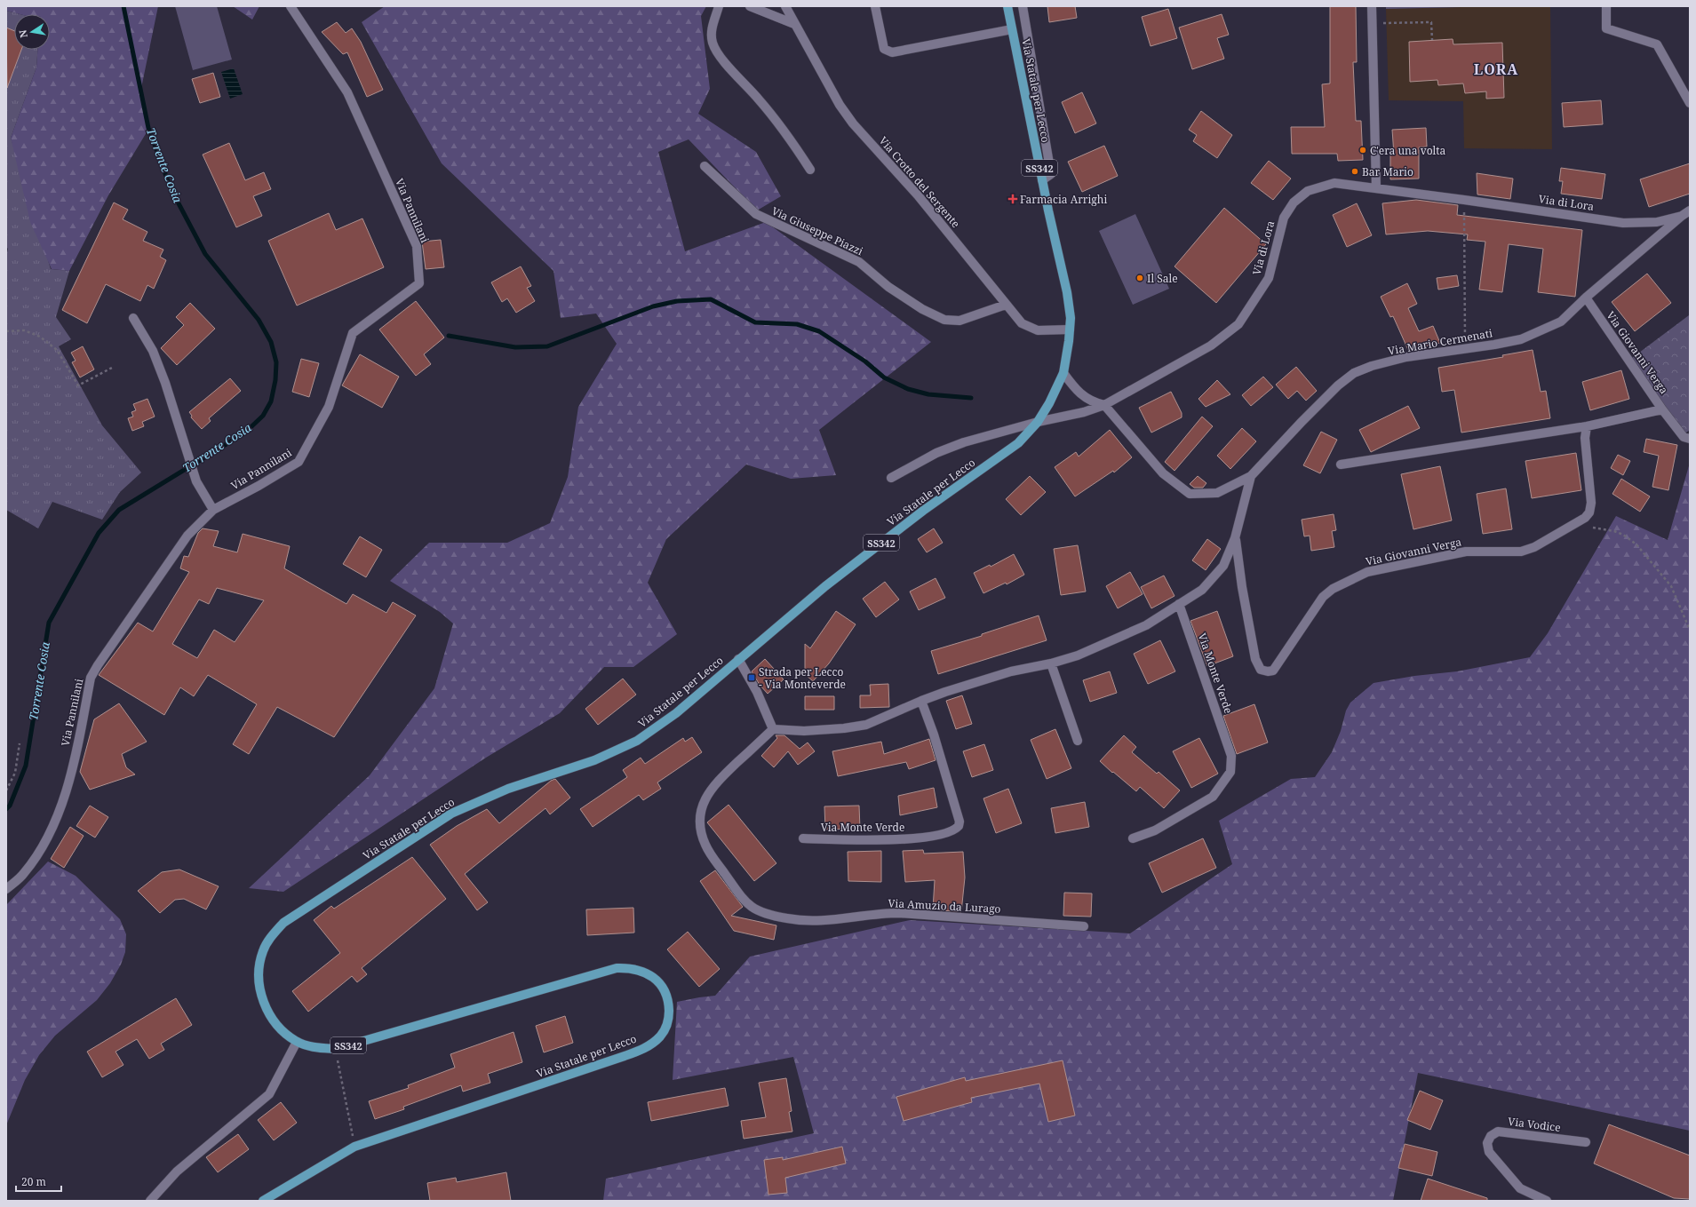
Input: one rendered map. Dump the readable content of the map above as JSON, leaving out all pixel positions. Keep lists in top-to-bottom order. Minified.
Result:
{"streets":{"main road":["Via Statale per Lecco","SS342"],"street":["Via Crotto del Sergente","Via di Lora","Via Pannilani","Via Giuseppe Piazzi","Via Mario Cermenati","Via Giovanni Verga","Via Monte Verde","Via Amuzio da Lurago","Via Vodice"]},"crossings":[["Via Statale per Lecco","Via Crotto del Sergente"],["Via Statale per Lecco","Via di Lora"],["Via Crotto del Sergente","Via Giuseppe Piazzi"],["Via di Lora","Via Mario Cermenati"],["Via Mario Cermenati","Via Giovanni Verga"],["Via Mario Cermenati","Via Monte Verde"]],"districts":["LORA"],"water":["Torrente Cosia"],"places":{"other":["C'era una volta","Bar Mario","Il Sale"],"health":["Farmacia Arrighi"],"transit":["Strada per Lecco - Via Monteverde"]},"scale_bar":"20 m","north":"left"}
